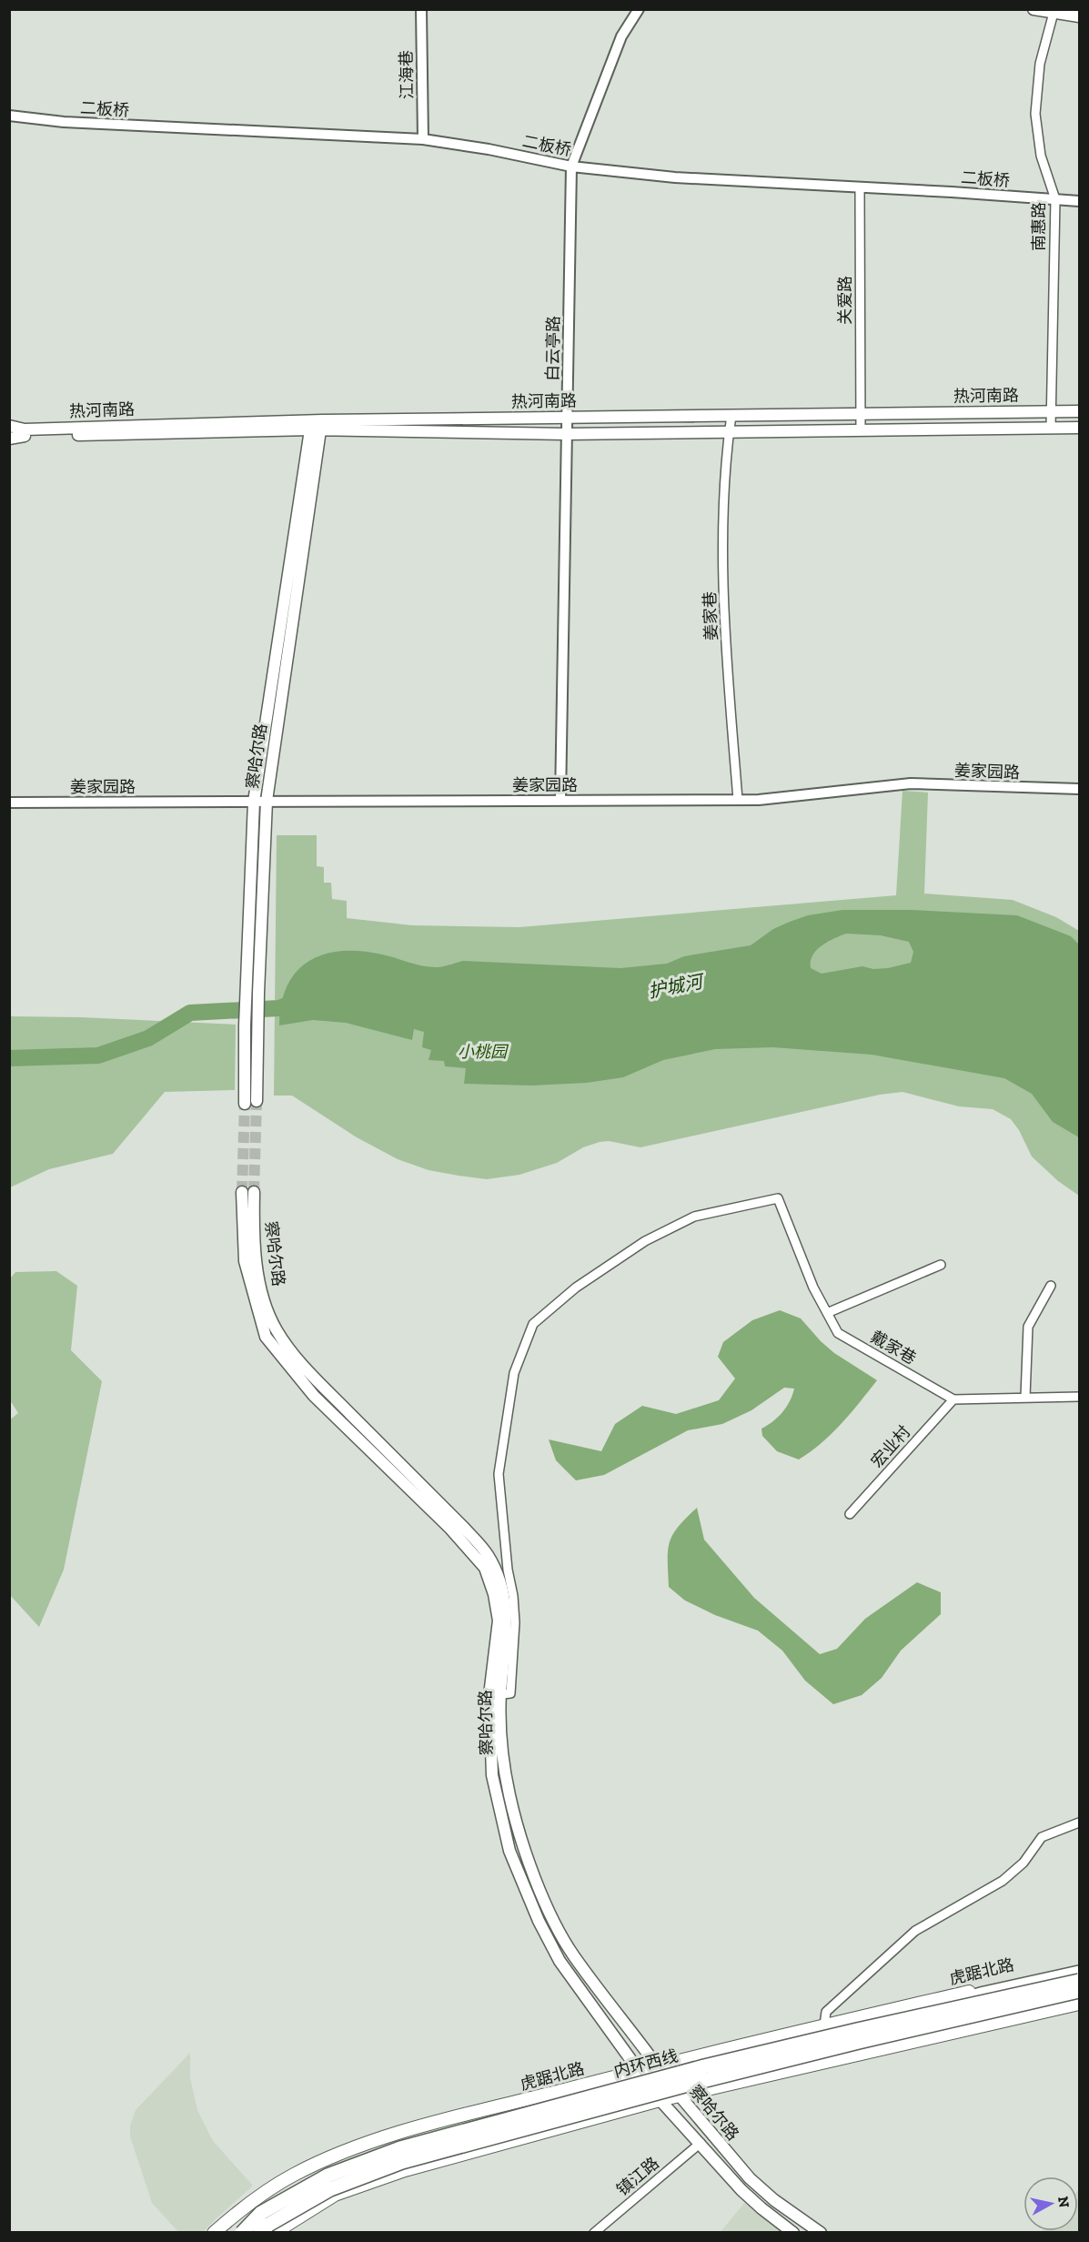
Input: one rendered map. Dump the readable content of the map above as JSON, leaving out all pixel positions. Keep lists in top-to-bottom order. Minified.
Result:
{"streets":{"highway":["内环西线"],"main road":["热河南路","察哈尔路","虎踞北路"],"street":["江海巷","二板桥","南惠路","关爱路","白云亭路","姜家巷","姜家园路","戴家巷","宏业村","镇江路"]},"crossings":[["江海巷","二板桥"],["二板桥","南惠路"],["二板桥","关爱路"],["二板桥","白云亭路"],["南惠路","热河南路"],["关爱路","热河南路"],["白云亭路","热河南路"],["白云亭路","姜家园路"],["热河南路","姜家巷"],["热河南路","察哈尔路"],["姜家巷","姜家园路"],["察哈尔路","姜家园路"],["察哈尔路","戴家巷"],["察哈尔路","虎踞北路"],["察哈尔路","镇江路"],["戴家巷","宏业村"]],"water":["护城河"],"parks":["小桃园"],"north":"right"}
